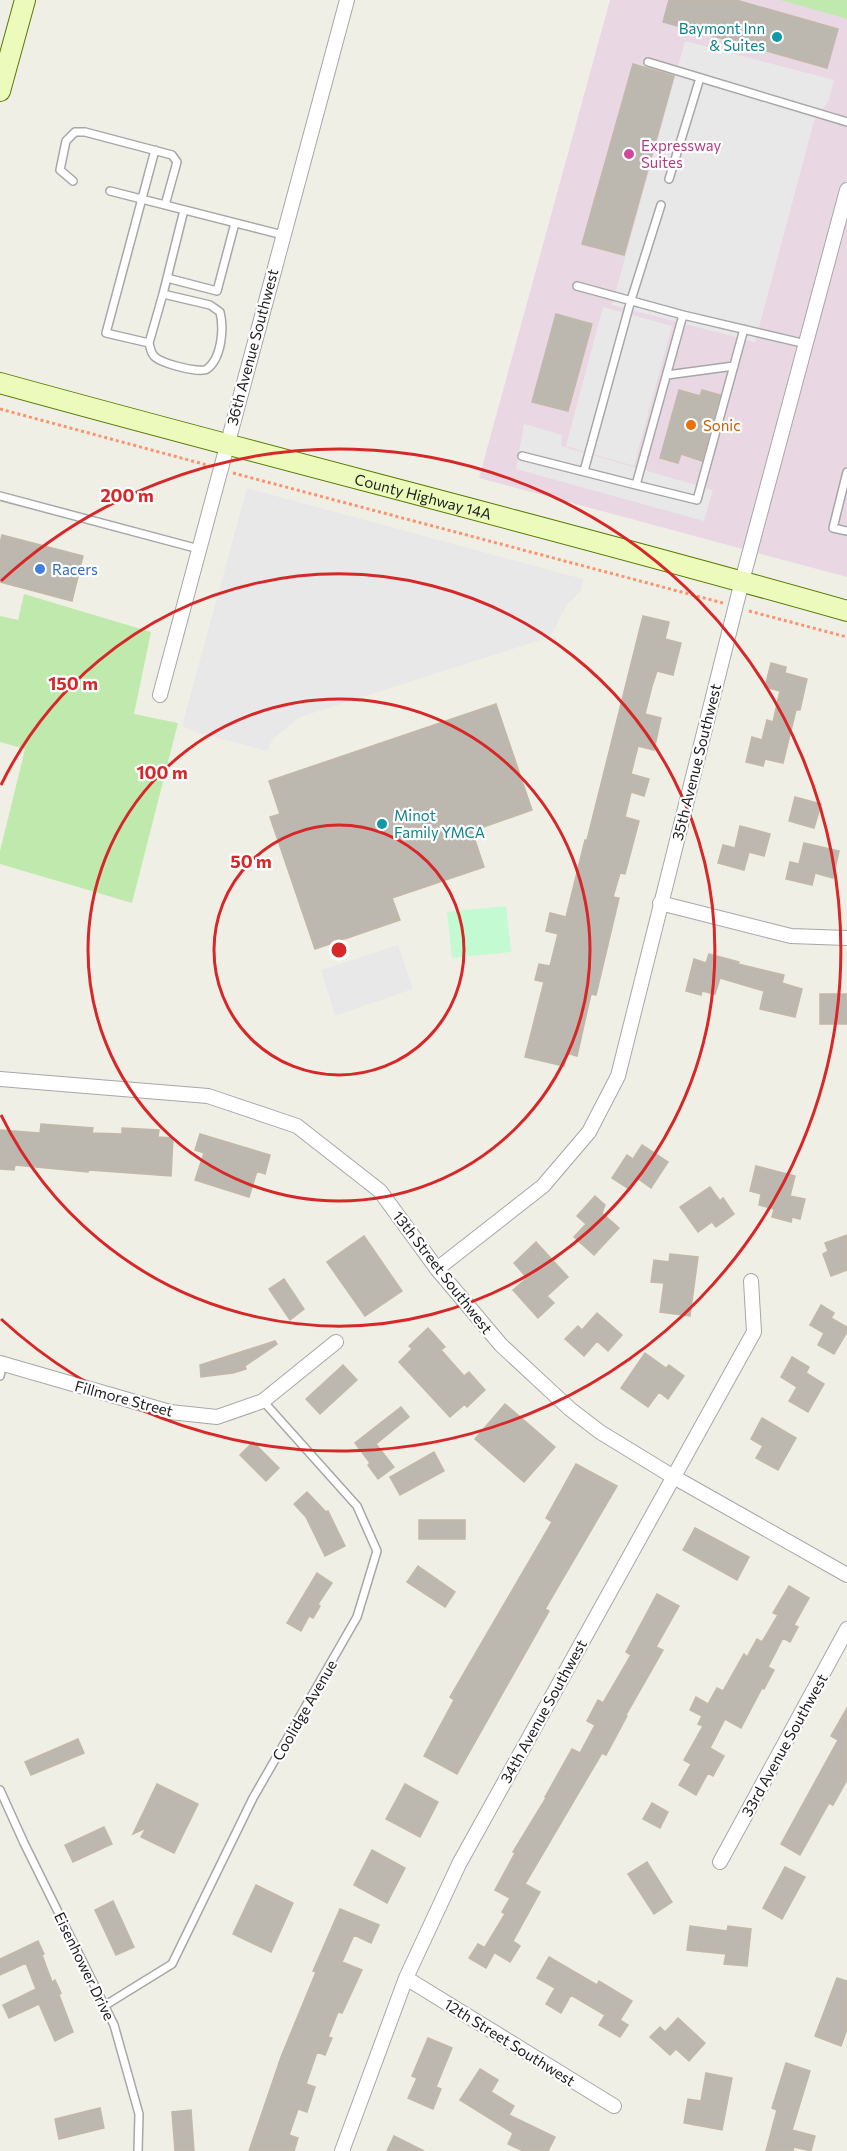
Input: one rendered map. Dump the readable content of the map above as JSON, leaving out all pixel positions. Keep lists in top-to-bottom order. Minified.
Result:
{"streets":{"main road":["County Highway 14A"],"street":["36th Avenue Southwest","35th Avenue Southwest","13th Street Southwest","Fillmore Street","34th Avenue Southwest","33rd Avenue Southwest","12th Street Southwest"],"lane":["Coolidge Avenue","Eisenhower Drive"]},"crossings":[["36th Avenue Southwest","County Highway 14A"],["County Highway 14A","35th Avenue Southwest"],["35th Avenue Southwest","13th Street Southwest"],["13th Street Southwest","34th Avenue Southwest"],["Fillmore Street","Coolidge Avenue"],["Coolidge Avenue","Eisenhower Drive"],["34th Avenue Southwest","12th Street Southwest"]],"places":["Baymont Inn & Suites","Expressway Suites","Sonic","Racers","Minot Family YMCA"],"rings":["200 m","150 m","100 m","50 m"]}
